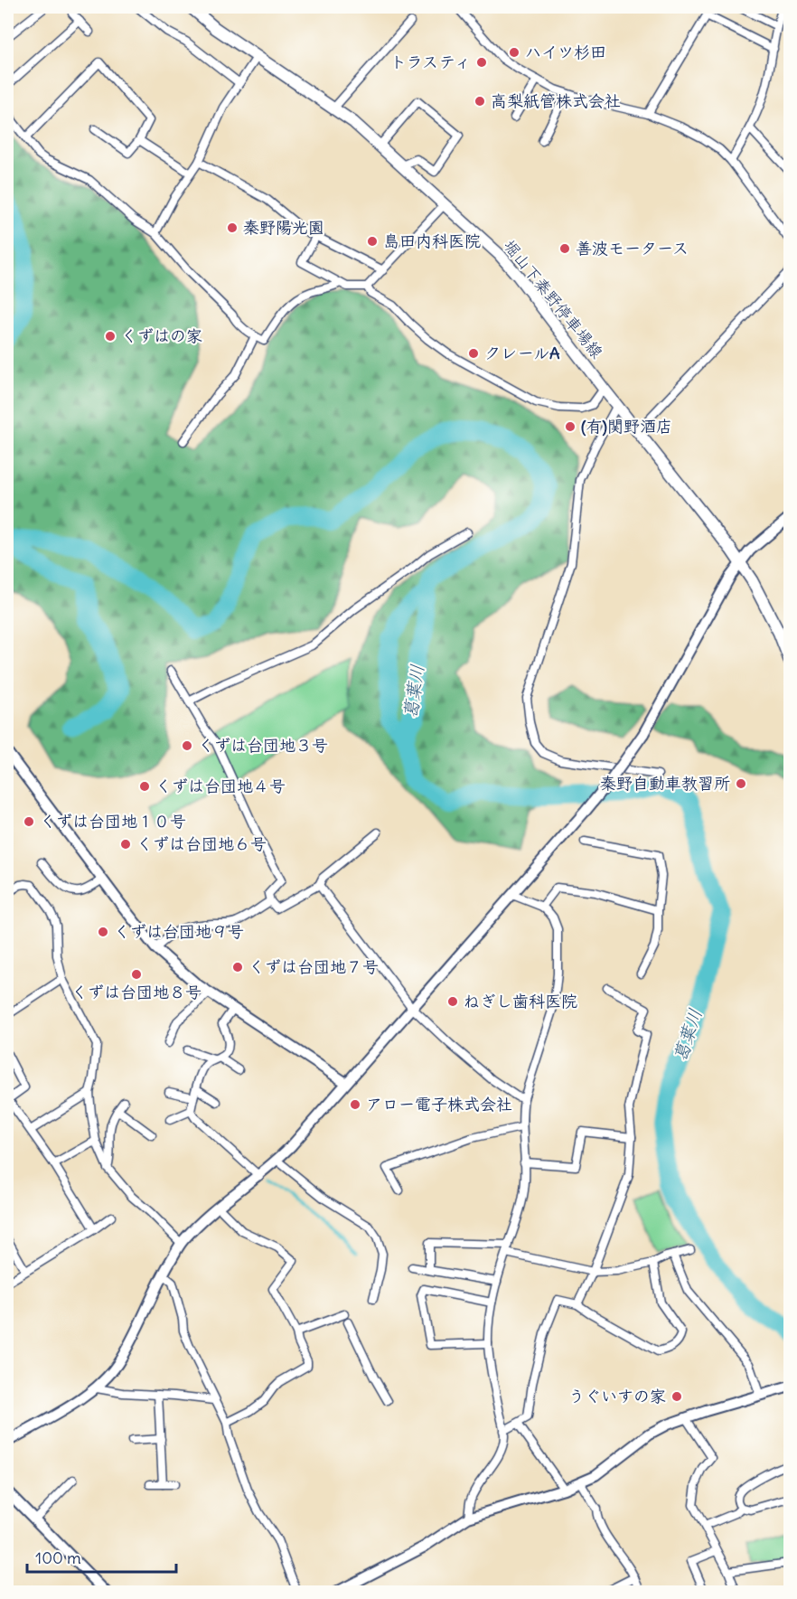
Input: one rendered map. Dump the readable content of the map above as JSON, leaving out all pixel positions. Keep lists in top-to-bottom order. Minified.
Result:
{"streets":{"main road":["堀山下秦野停車場線"]},"water":["葛葉川"],"places":["ハイツ杉田","トラスティ","高梨紙管株式会社","秦野陽光園","島田内科医院","善波モータース","くずはの家","クレールA","(有)関野酒店","くずは台団地３号","秦野自動車教習所","くずは台団地４号","くずは台団地１０号","くずは台団地６号","くずは台団地９号","くずは台団地７号","くずは台団地８号","ねぎし歯科医院","アロー電子株式会社","うぐいすの家"],"scale_bar":"100 m"}
